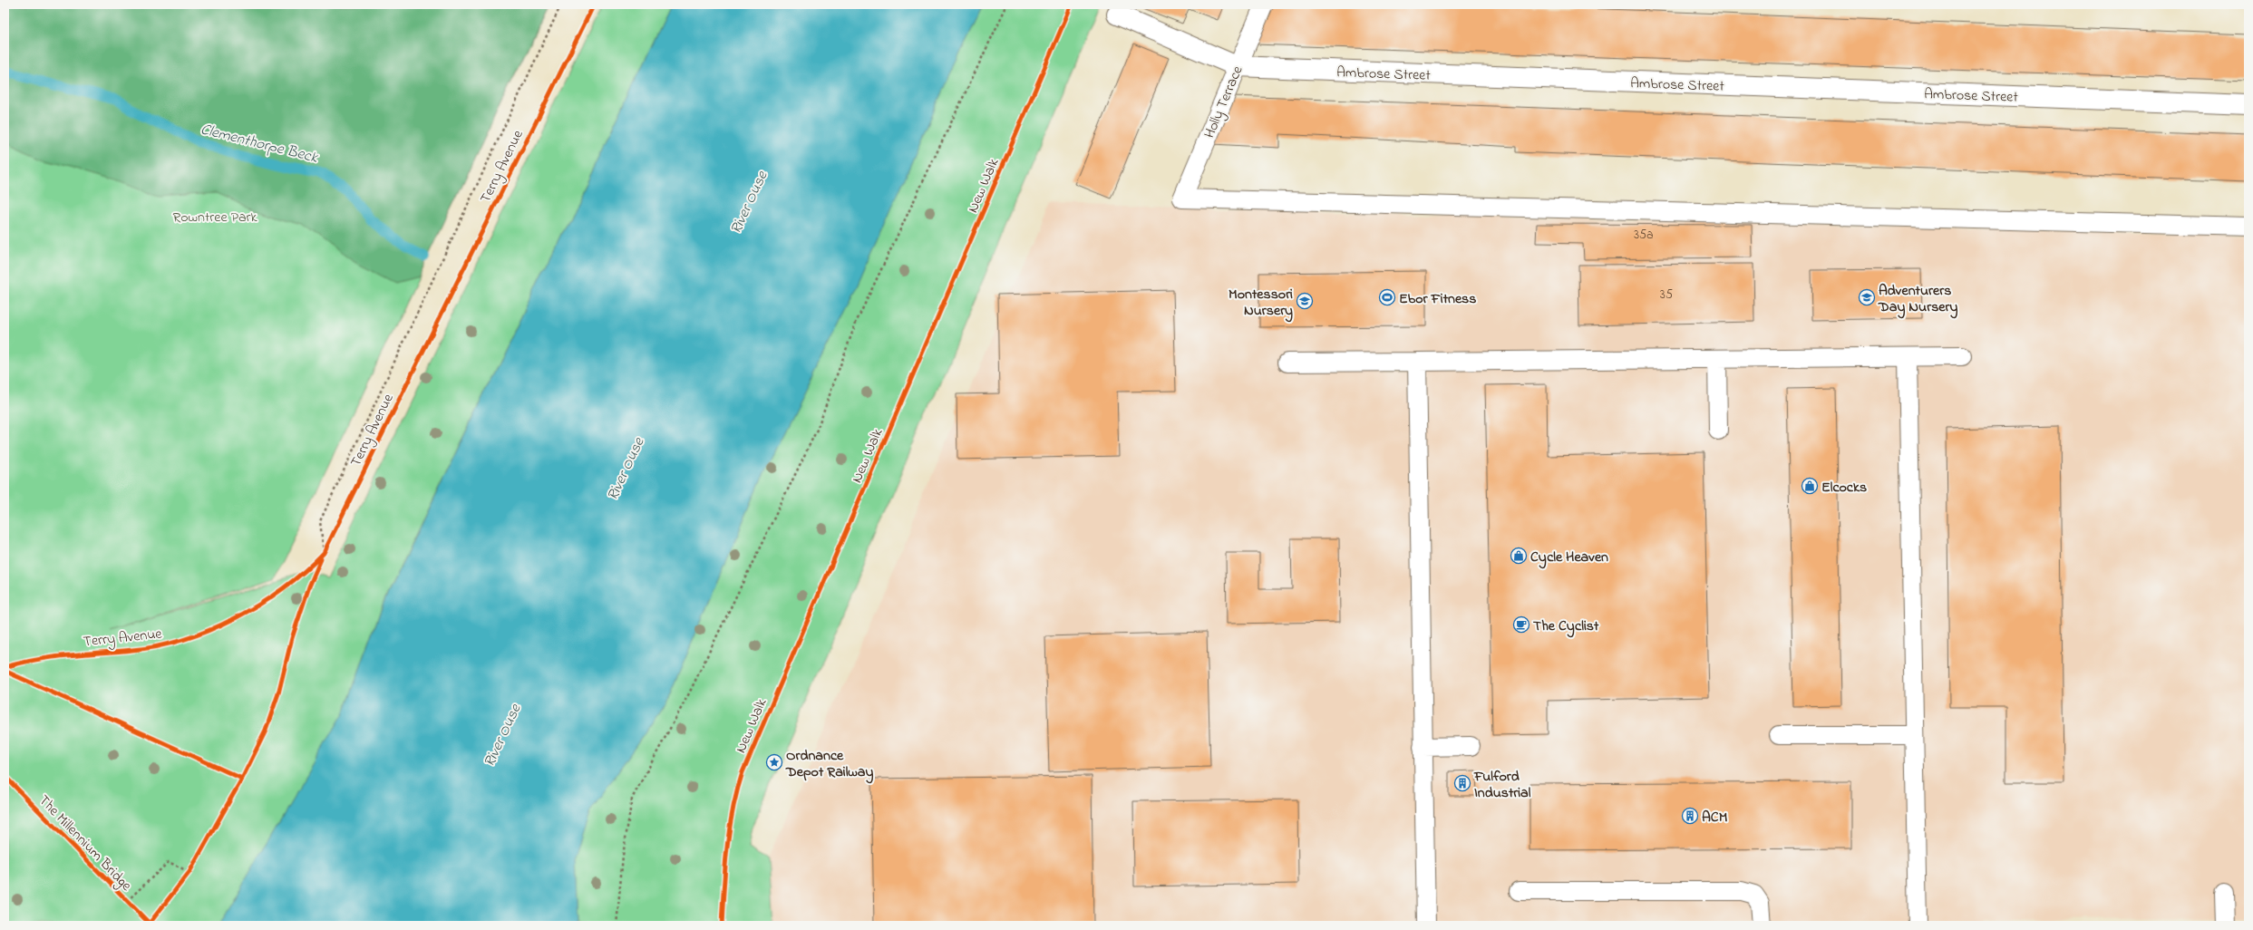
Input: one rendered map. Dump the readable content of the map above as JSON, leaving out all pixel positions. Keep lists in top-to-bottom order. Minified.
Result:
{"streets":{"street":["Ambrose Street"],"lane":["Holly Terrace"],"cycle path":["Terry Avenue","New Walk","The Millennium Bridge"]},"crossings":[["Ambrose Street","Holly Terrace"]],"water":["Clementhorpe Beck","River Ouse"],"parks":["Rowntree Park"],"places":{"sports":["Ebor Fitness"],"school or university":["Adventurers Day Nursery","Montessori Nursery"],"shop":["Elcocks","Cycle Heaven"],"cafe":["The Cyclist"],"place":["Ordnance Depot Railway"],"building":["Fulford Industrial","ACM"]},"house_numbers":["35a","35"]}
